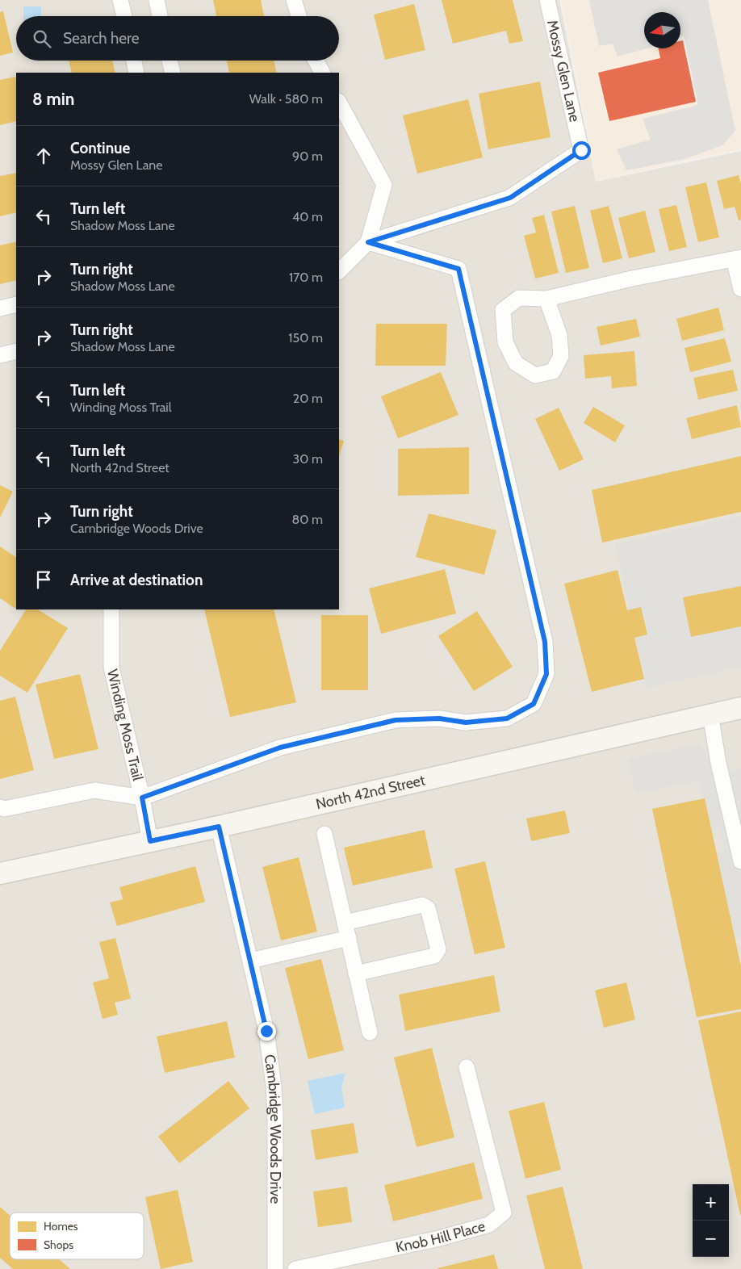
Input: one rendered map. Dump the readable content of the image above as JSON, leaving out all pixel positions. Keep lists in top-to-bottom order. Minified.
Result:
{"streets":{"street":["Mossy Glen Lane","Winding Moss Trail","North 42nd Street","Cambridge Woods Drive","Knob Hill Place"]},"crossings":[["Winding Moss Trail","North 42nd Street"],["North 42nd Street","Cambridge Woods Drive"]],"legend":["Homes","Shops"],"north":"left","page":{"search":"Search here","heading":["8 min","Walk · 580 m"],"list":[["Continue","Mossy Glen Lane","90 m"],["Turn left","Shadow Moss Lane","40 m"],["Turn right","Shadow Moss Lane","170 m"],["Turn right","Shadow Moss Lane","150 m"],["Turn left","Winding Moss Trail","20 m"],["Turn left","North 42nd Street","30 m"],["Turn right","Cambridge Woods Drive","80 m"],"Arrive at destination"],"map_buttons":["+","−"]}}
